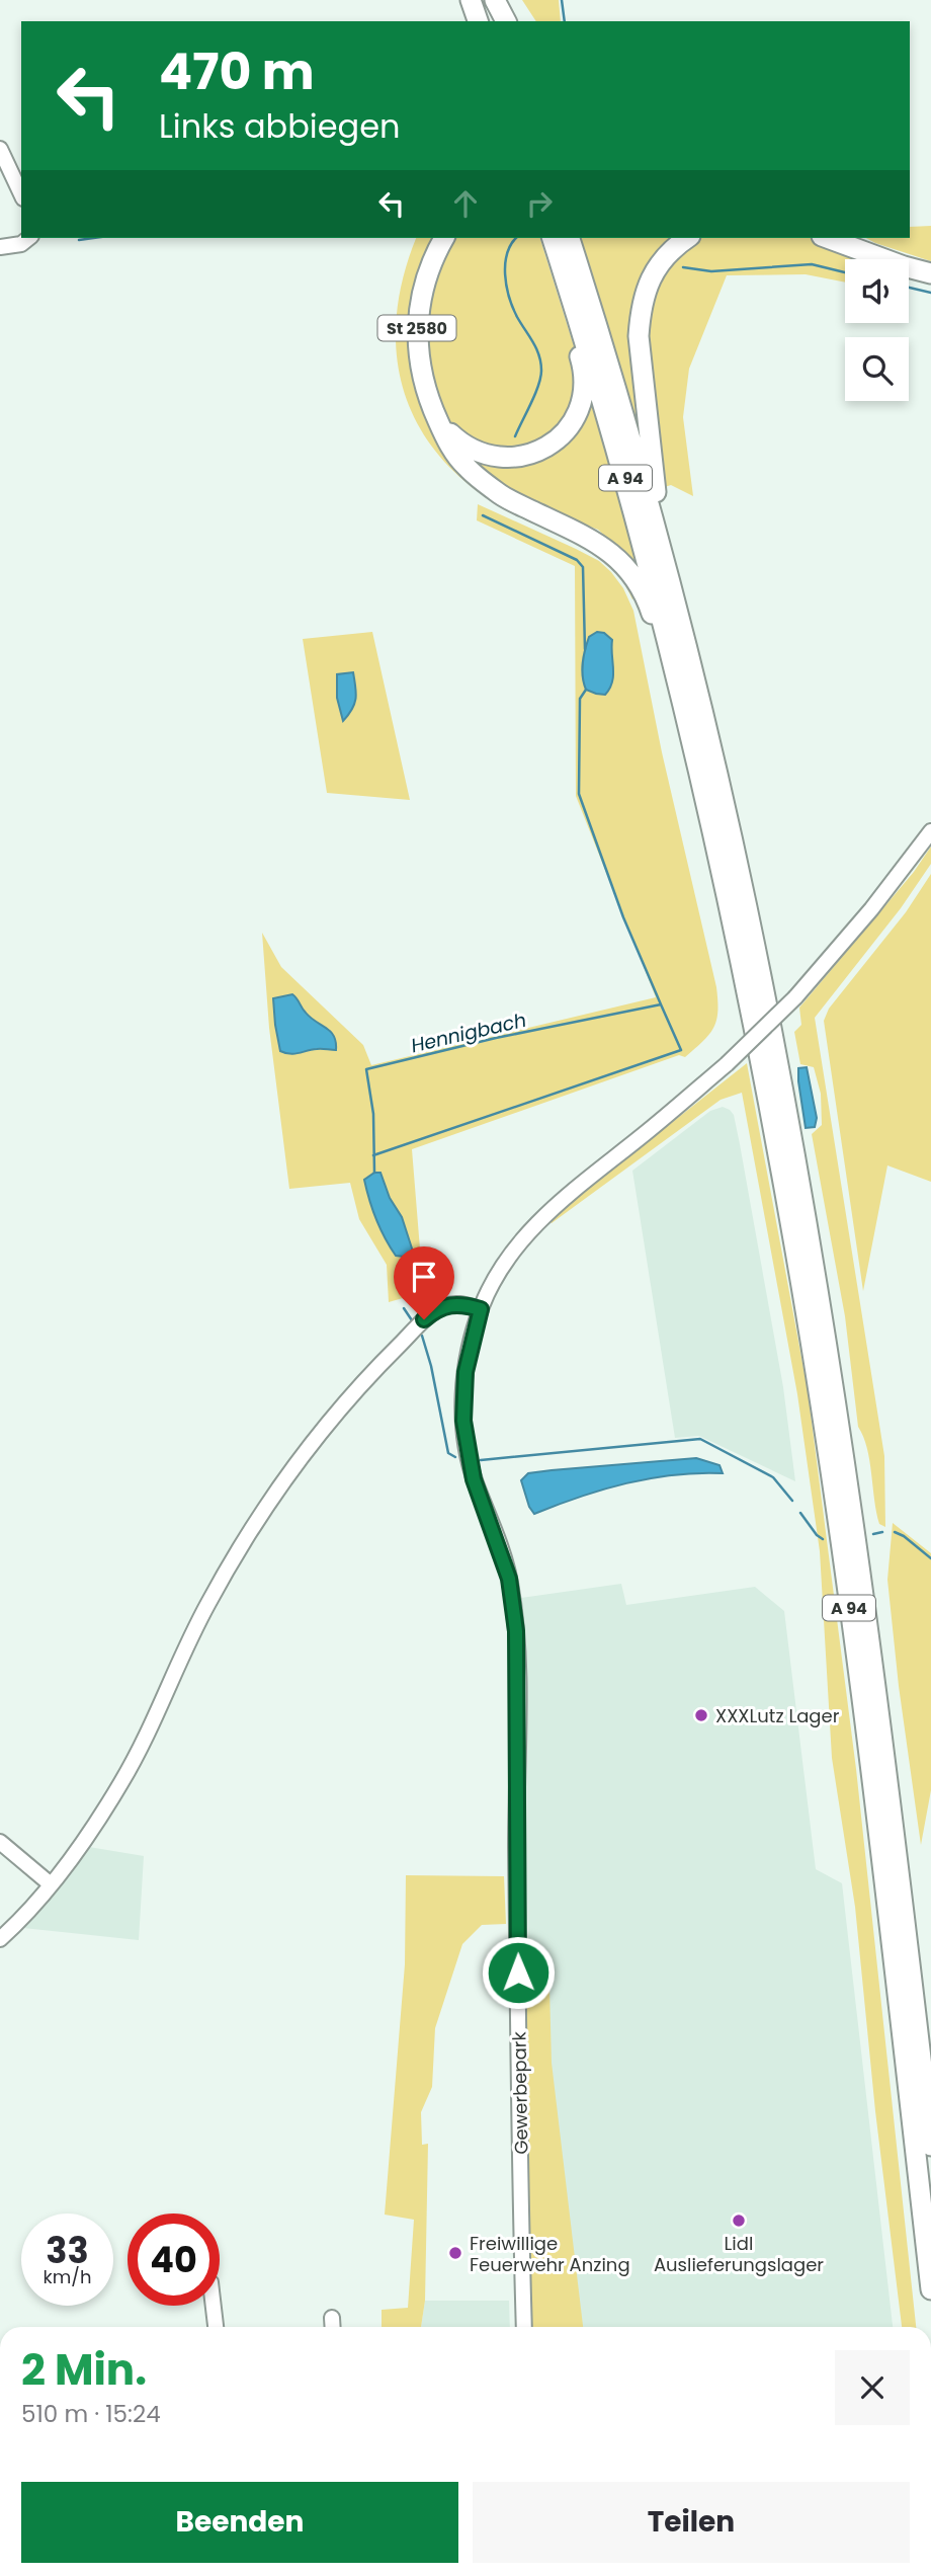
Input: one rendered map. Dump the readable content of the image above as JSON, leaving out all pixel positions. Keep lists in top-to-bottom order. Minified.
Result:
{"streets":{"highway":["St 2580","A 94"],"street":["Gewerbepark"]},"water":["Hennigbach"],"places":["XXXLutz Lager","Lidl Auslieferungslager","Freiwillige Feuerwehr Anzing"],"page":{"turn":["470 m","Links abbiegen"],"speed":"33 km/h","limit":"40","heading":["2 Min.","510 m · 15:24"],"buttons":["Beenden","Teilen"]}}
